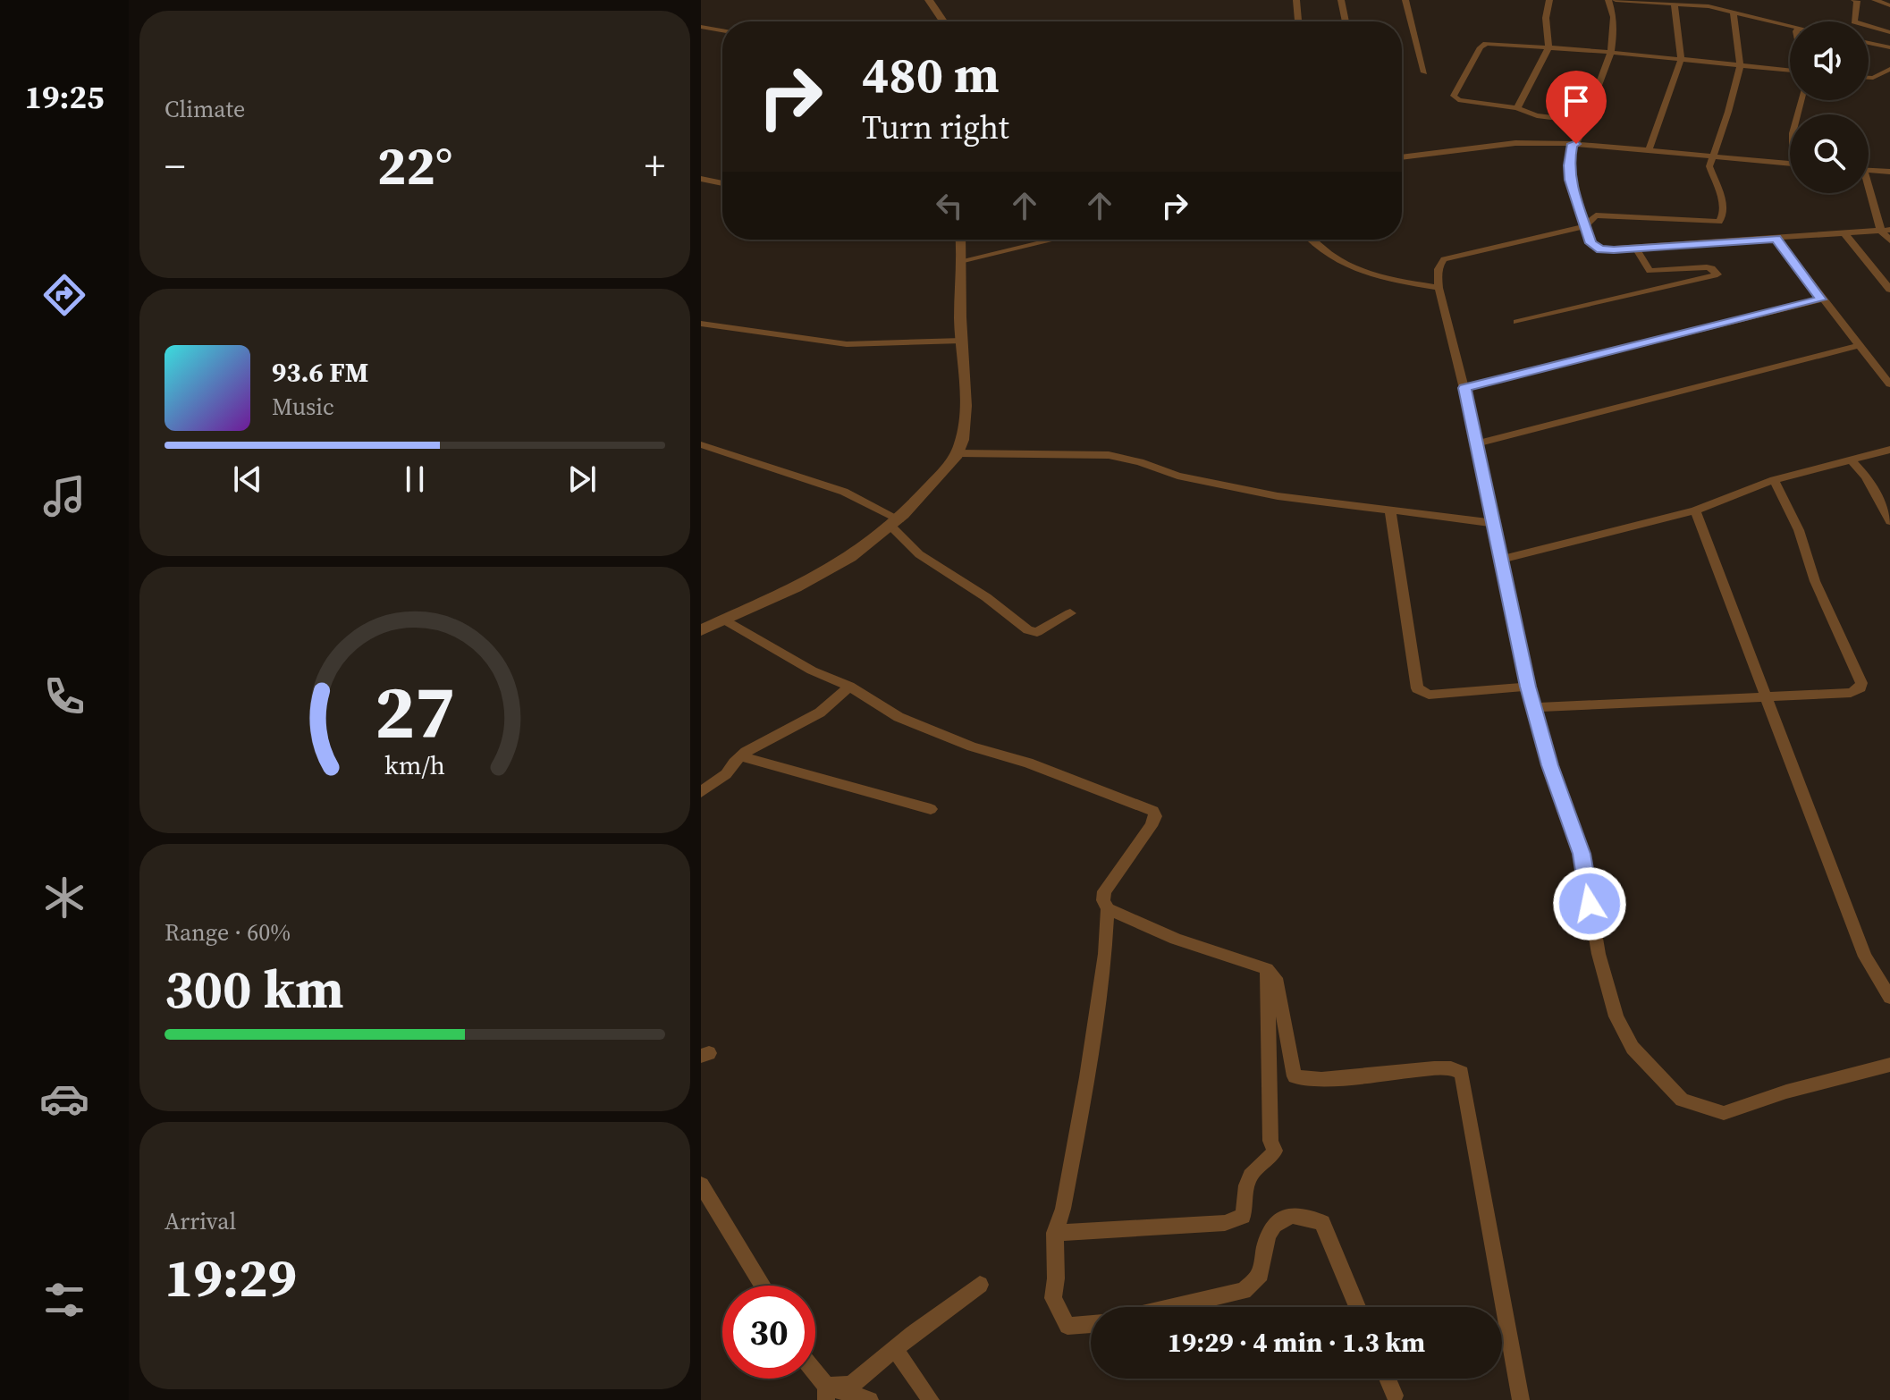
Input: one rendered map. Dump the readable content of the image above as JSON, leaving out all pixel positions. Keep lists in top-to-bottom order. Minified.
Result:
{"page":{"tabs":"19:25","tile":["Climate",["Range · 60%","300 km"],["Arrival","19:29"]],"turn":["480 m","Turn right"],"heat":["−","22°","+"],"song":["93.6 FM","Music"],"limit":"30","trip":"19:29 · 4 min · 1.3 km","gauge":["27","km/h"]}}
